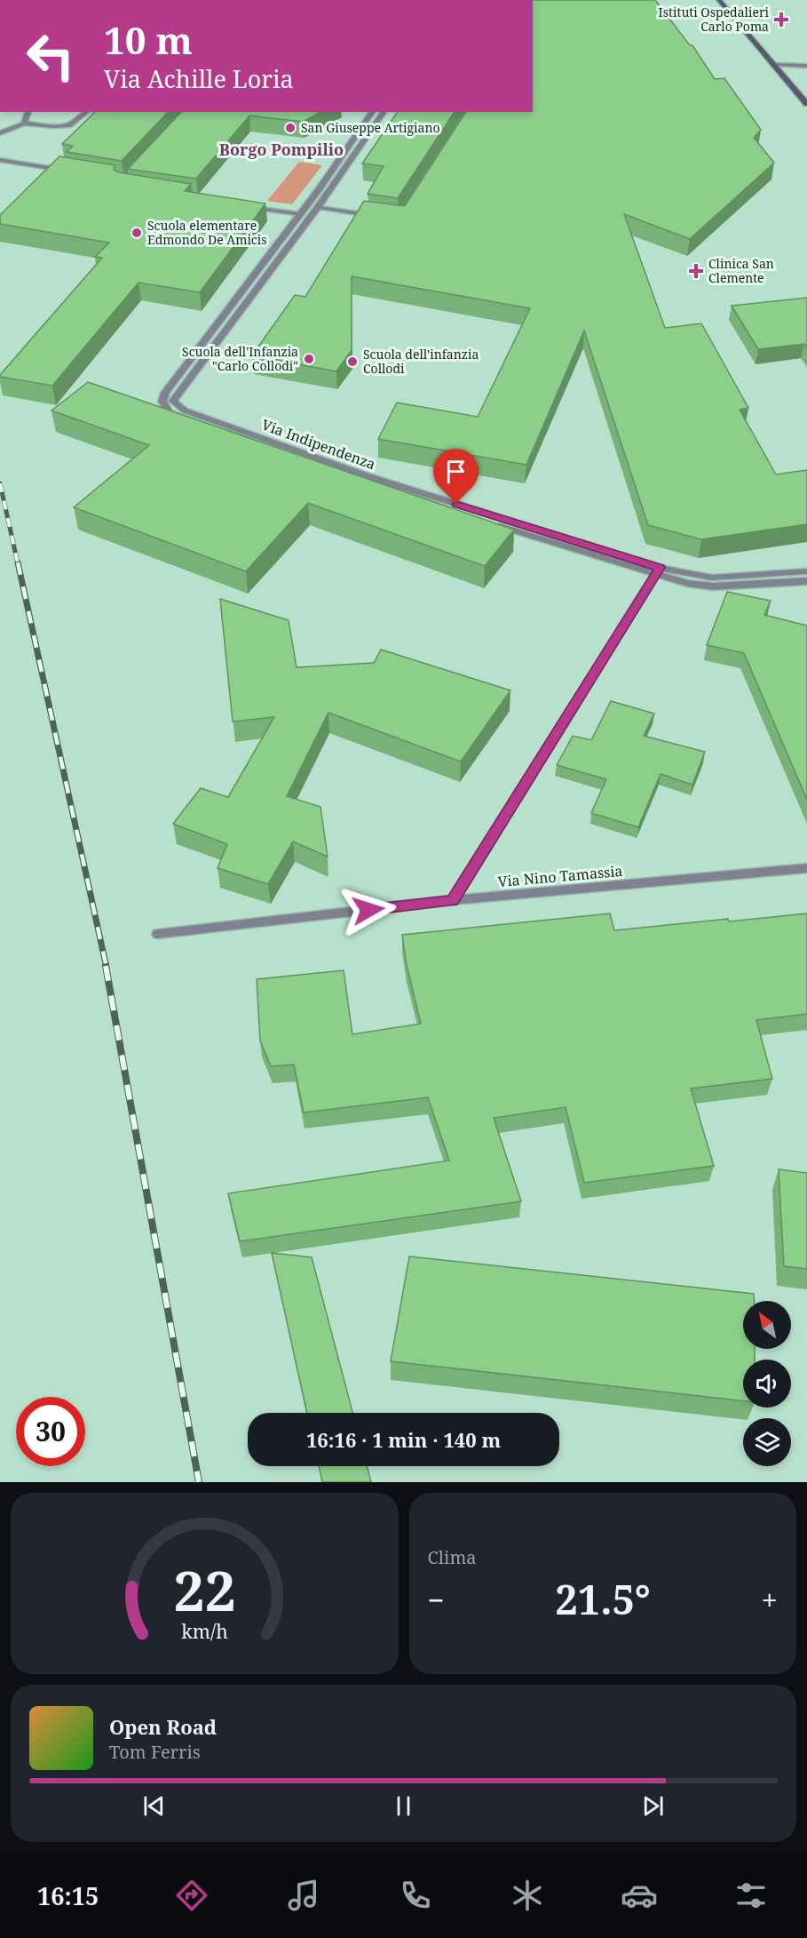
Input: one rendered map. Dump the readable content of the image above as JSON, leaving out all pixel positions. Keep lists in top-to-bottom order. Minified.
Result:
{"streets":{"street":["Via Indipendenza","Via Nino Tamassia"]},"districts":["Borgo Pompilio"],"places":{"health":["Istituti Ospedalieri Carlo Poma","Clinica San Clemente"],"other":["San Giuseppe Artigiano","Scuola elementare Edmondo De Amicis","Scuola dell'Infanzia \"Carlo Collodi\"","Scuola dell'infanzia Collodi"]},"north":"top left","page":{"turn":["10 m","Via Achille Loria"],"limit":"30","trip":"16:16 · 1 min · 140 m","tile":"Clima","heat":["−","21.5°","+"],"song":["Open Road","Tom Ferris"],"tabs":"16:15","gauge":["22","km/h"]}}
